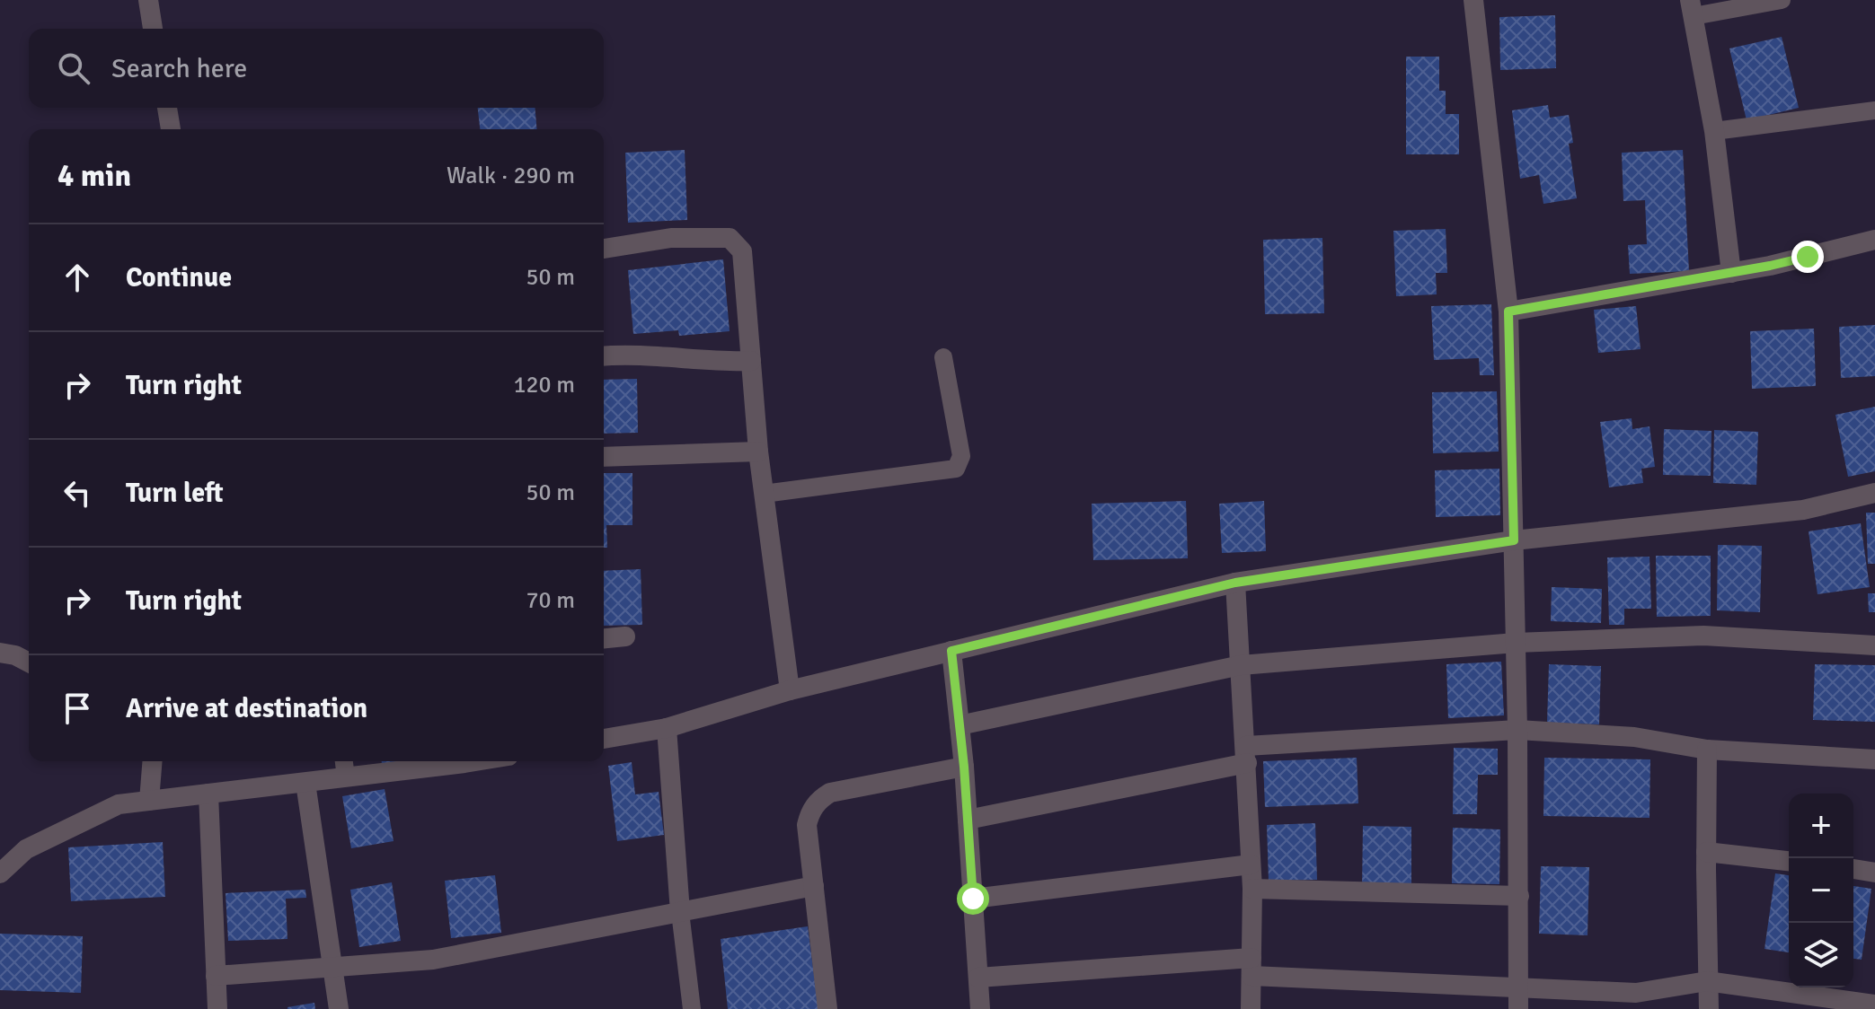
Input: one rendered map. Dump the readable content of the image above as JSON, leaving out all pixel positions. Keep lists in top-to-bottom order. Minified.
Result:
{"page":{"search":"Search here","heading":["4 min","Walk · 290 m"],"list":[["Continue","50 m"],["Turn right","120 m"],["Turn left","50 m"],["Turn right","70 m"],"Arrive at destination"],"map_buttons":["+","−"]}}
